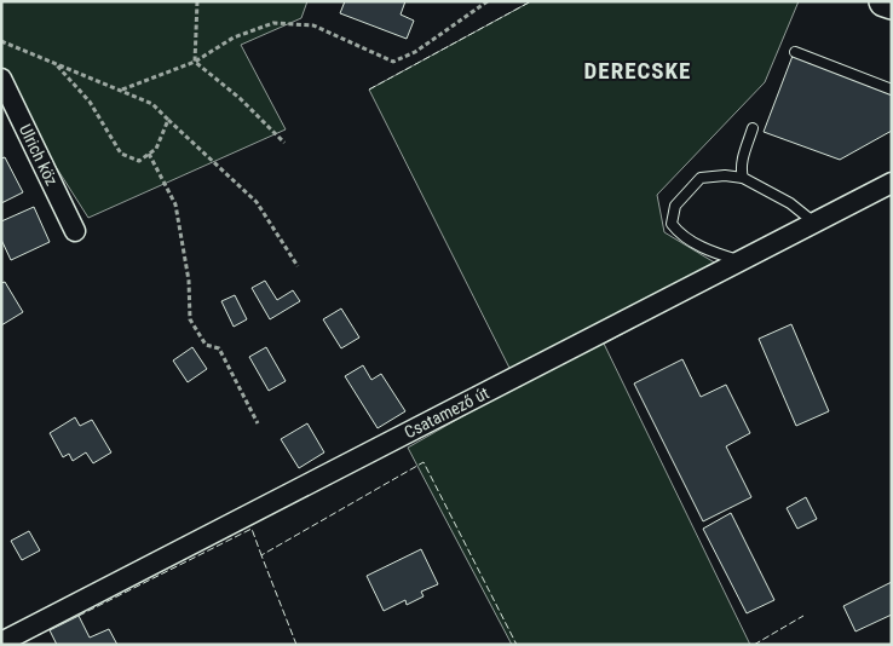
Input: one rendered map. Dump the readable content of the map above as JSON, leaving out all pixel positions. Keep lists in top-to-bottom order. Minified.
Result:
{"streets":{"street":["Ulrich köz","Csatamező út"]},"districts":["DERECSKE"]}
